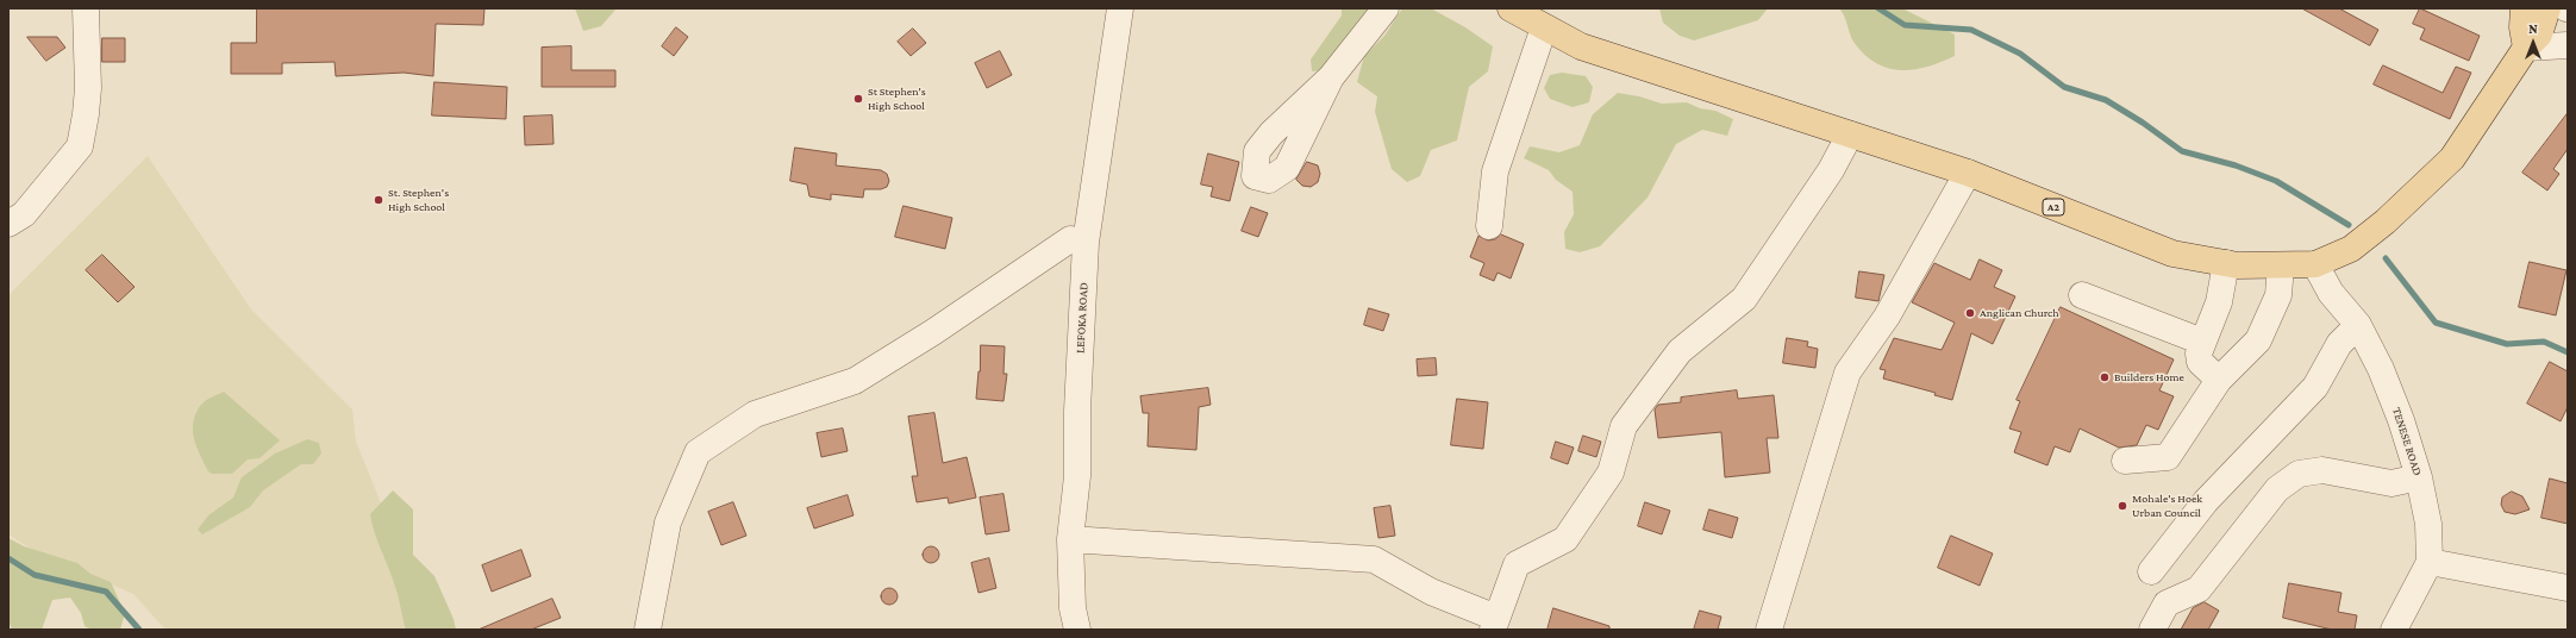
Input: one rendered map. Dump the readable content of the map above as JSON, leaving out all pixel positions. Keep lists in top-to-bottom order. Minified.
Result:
{"streets":{"main road":["A2"],"street":["LEFOKA ROAD","TENESE ROAD"]},"crossings":[["A2","TENESE ROAD"]],"places":["St Stephen's High School","St. Stephen's High School","Anglican Church","Builders Home","Mohale's Hoek Urban Council"],"north":"top"}
